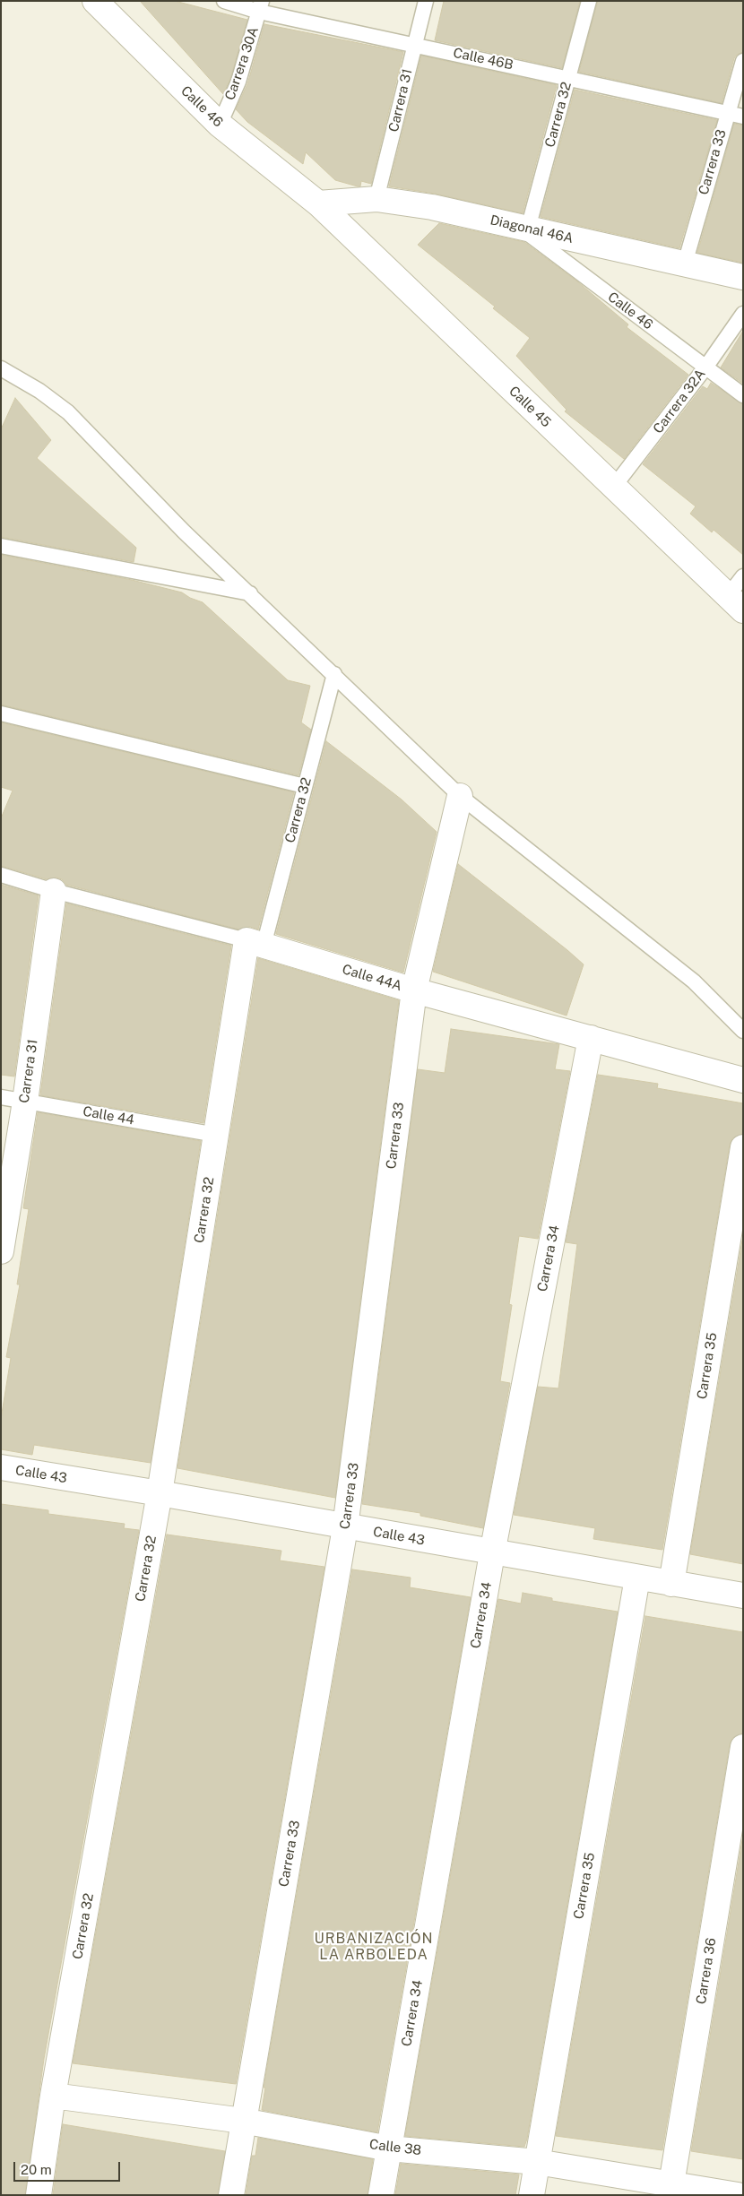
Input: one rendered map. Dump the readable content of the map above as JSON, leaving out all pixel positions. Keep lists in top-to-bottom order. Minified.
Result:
{"streets":{"street":["Carrera 31","Calle 46","Carrera 32","Carrera 33","Diagonal 46A","Calle 45","Calle 44A","Carrera 34","Carrera 35","Calle 43","Carrera 36","Calle 38"],"lane":["Calle 46B","Carrera 30A","Carrera 32A","Calle 44"]},"crossings":[["Calle 46B","Carrera 30A"],["Calle 46B","Carrera 31"],["Calle 46B","Carrera 32"],["Calle 46B","Carrera 33"],["Carrera 30A","Calle 46"],["Carrera 31","Diagonal 46A"],["Carrera 31","Calle 44A"],["Carrera 31","Calle 44"],["Calle 46","Carrera 32"],["Calle 46","Diagonal 46A"],["Calle 46","Carrera 32A"],["Calle 46","Calle 45"],["Carrera 32","Diagonal 46A"],["Carrera 32","Calle 44A"],["Carrera 32","Calle 44"],["Carrera 32","Calle 43"],["Carrera 32","Calle 38"],["Carrera 33","Diagonal 46A"],["Carrera 33","Calle 44A"],["Carrera 33","Calle 43"],["Carrera 33","Calle 38"],["Diagonal 46A","Calle 45"],["Carrera 32A","Calle 45"],["Calle 44A","Carrera 34"],["Carrera 34","Calle 43"],["Carrera 34","Calle 38"],["Carrera 35","Calle 43"],["Carrera 35","Calle 38"],["Carrera 36","Calle 38"]],"districts":["URBANIZACIÓN LA ARBOLEDA"],"scale_bar":"20 m"}
